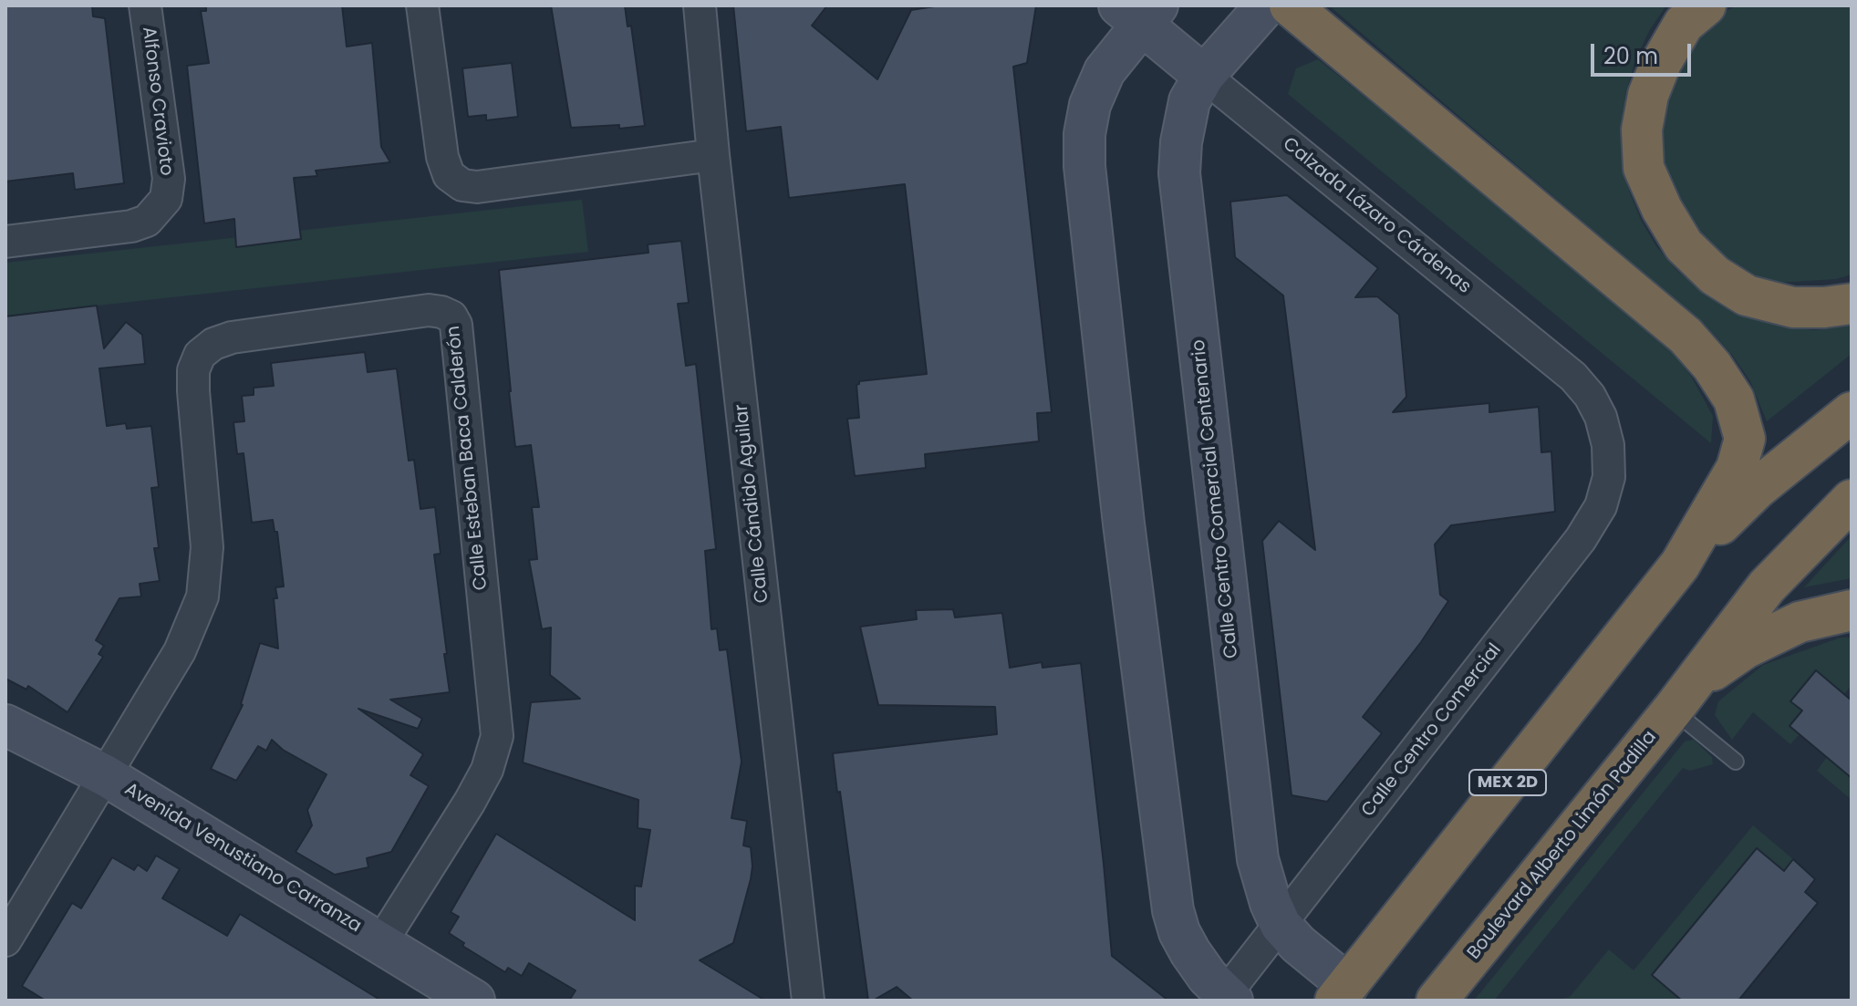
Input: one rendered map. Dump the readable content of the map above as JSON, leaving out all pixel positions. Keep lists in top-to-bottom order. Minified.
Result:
{"streets":{"highway":["MEX 2D","Boulevard Alberto Limón Padilla"],"street":["Alfonso Cravioto","Calzada Lázaro Cárdenas","Calle Esteban Baca Calderón","Calle Centro Comercial Centenario","Calle Cándido Aguilar","Calle Centro Comercial","Avenida Venustiano Carranza"]},"crossings":[["Calzada Lázaro Cárdenas","Calle Centro Comercial Centenario"],["Calzada Lázaro Cárdenas","Calle Centro Comercial"],["Calle Esteban Baca Calderón","Avenida Venustiano Carranza"],["Calle Centro Comercial Centenario","Calle Centro Comercial"],["Calle Centro Comercial Centenario","MEX 2D"]],"scale_bar":"20 m"}
